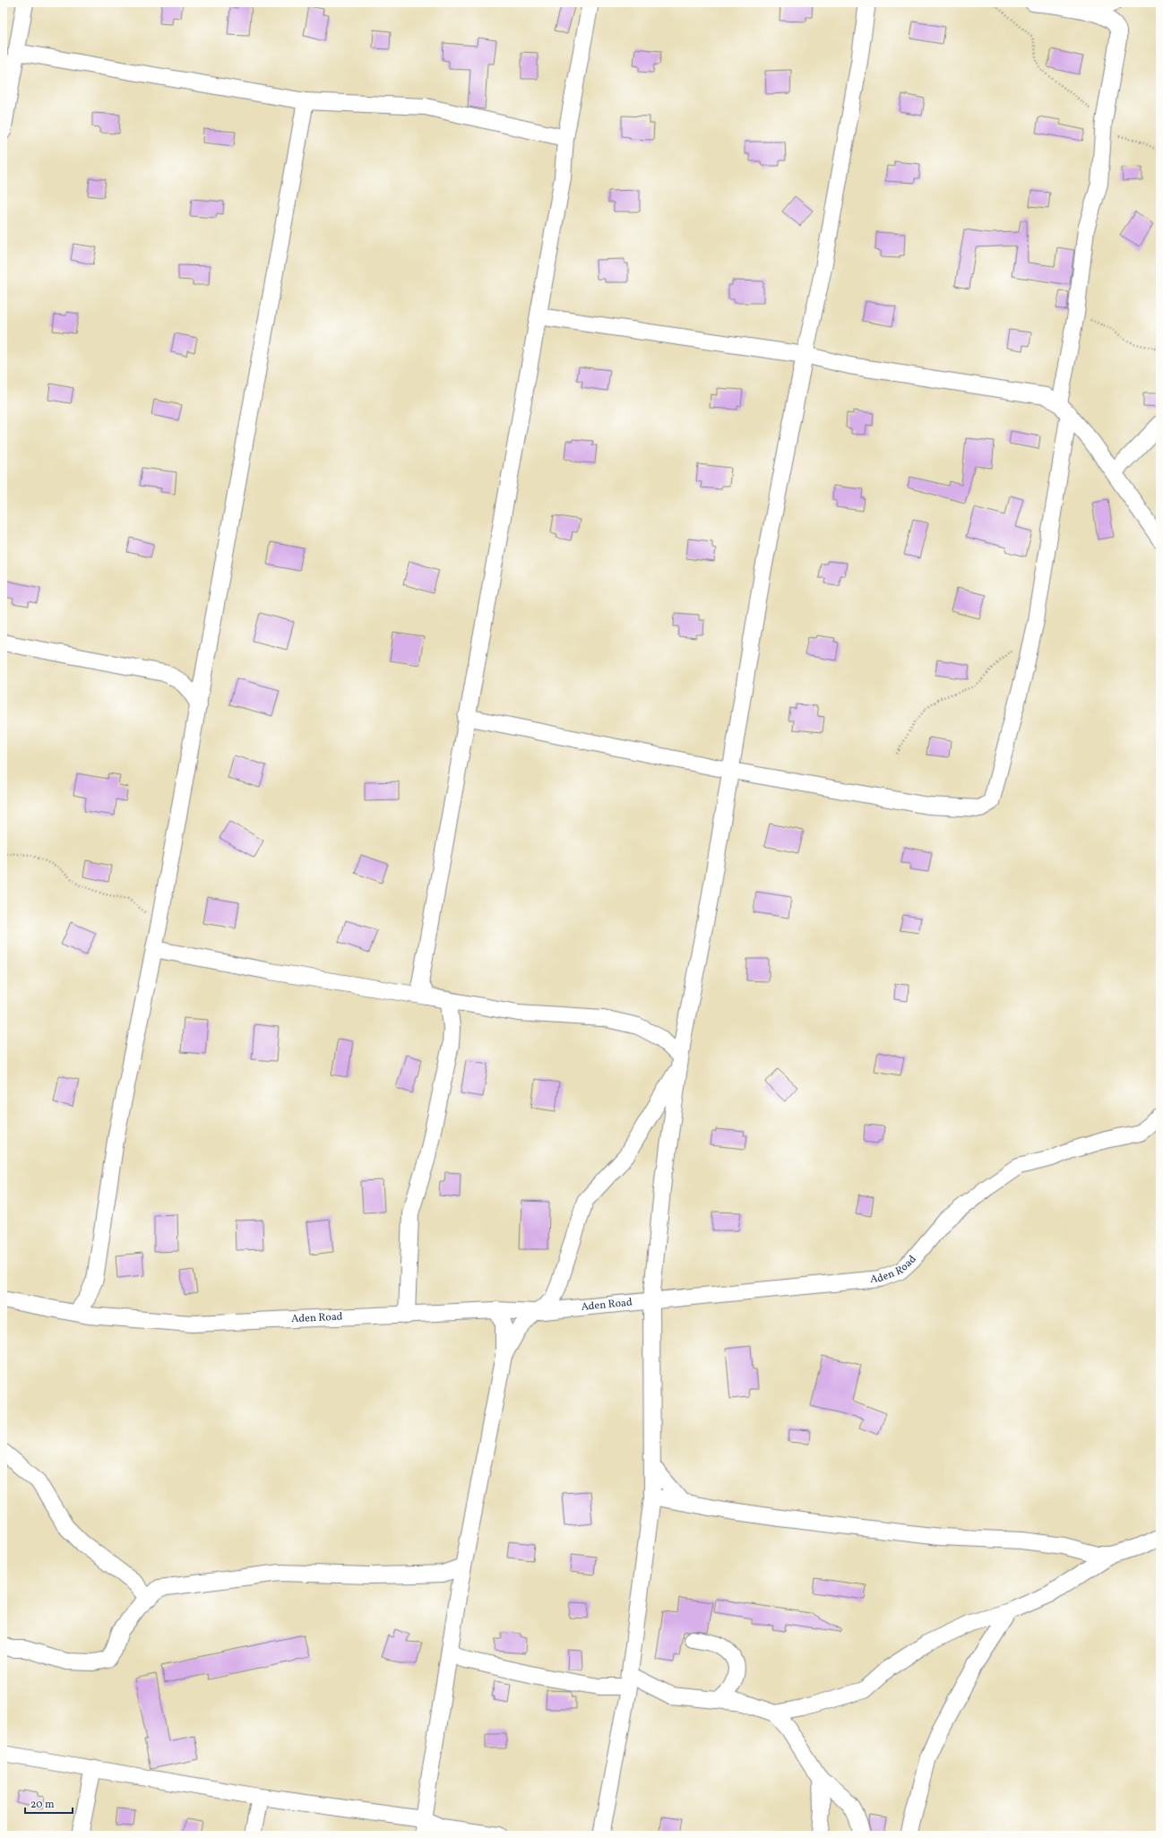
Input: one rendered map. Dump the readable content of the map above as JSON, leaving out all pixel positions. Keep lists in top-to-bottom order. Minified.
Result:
{"streets":{"street":["Aden Road"]},"scale_bar":"20 m"}
